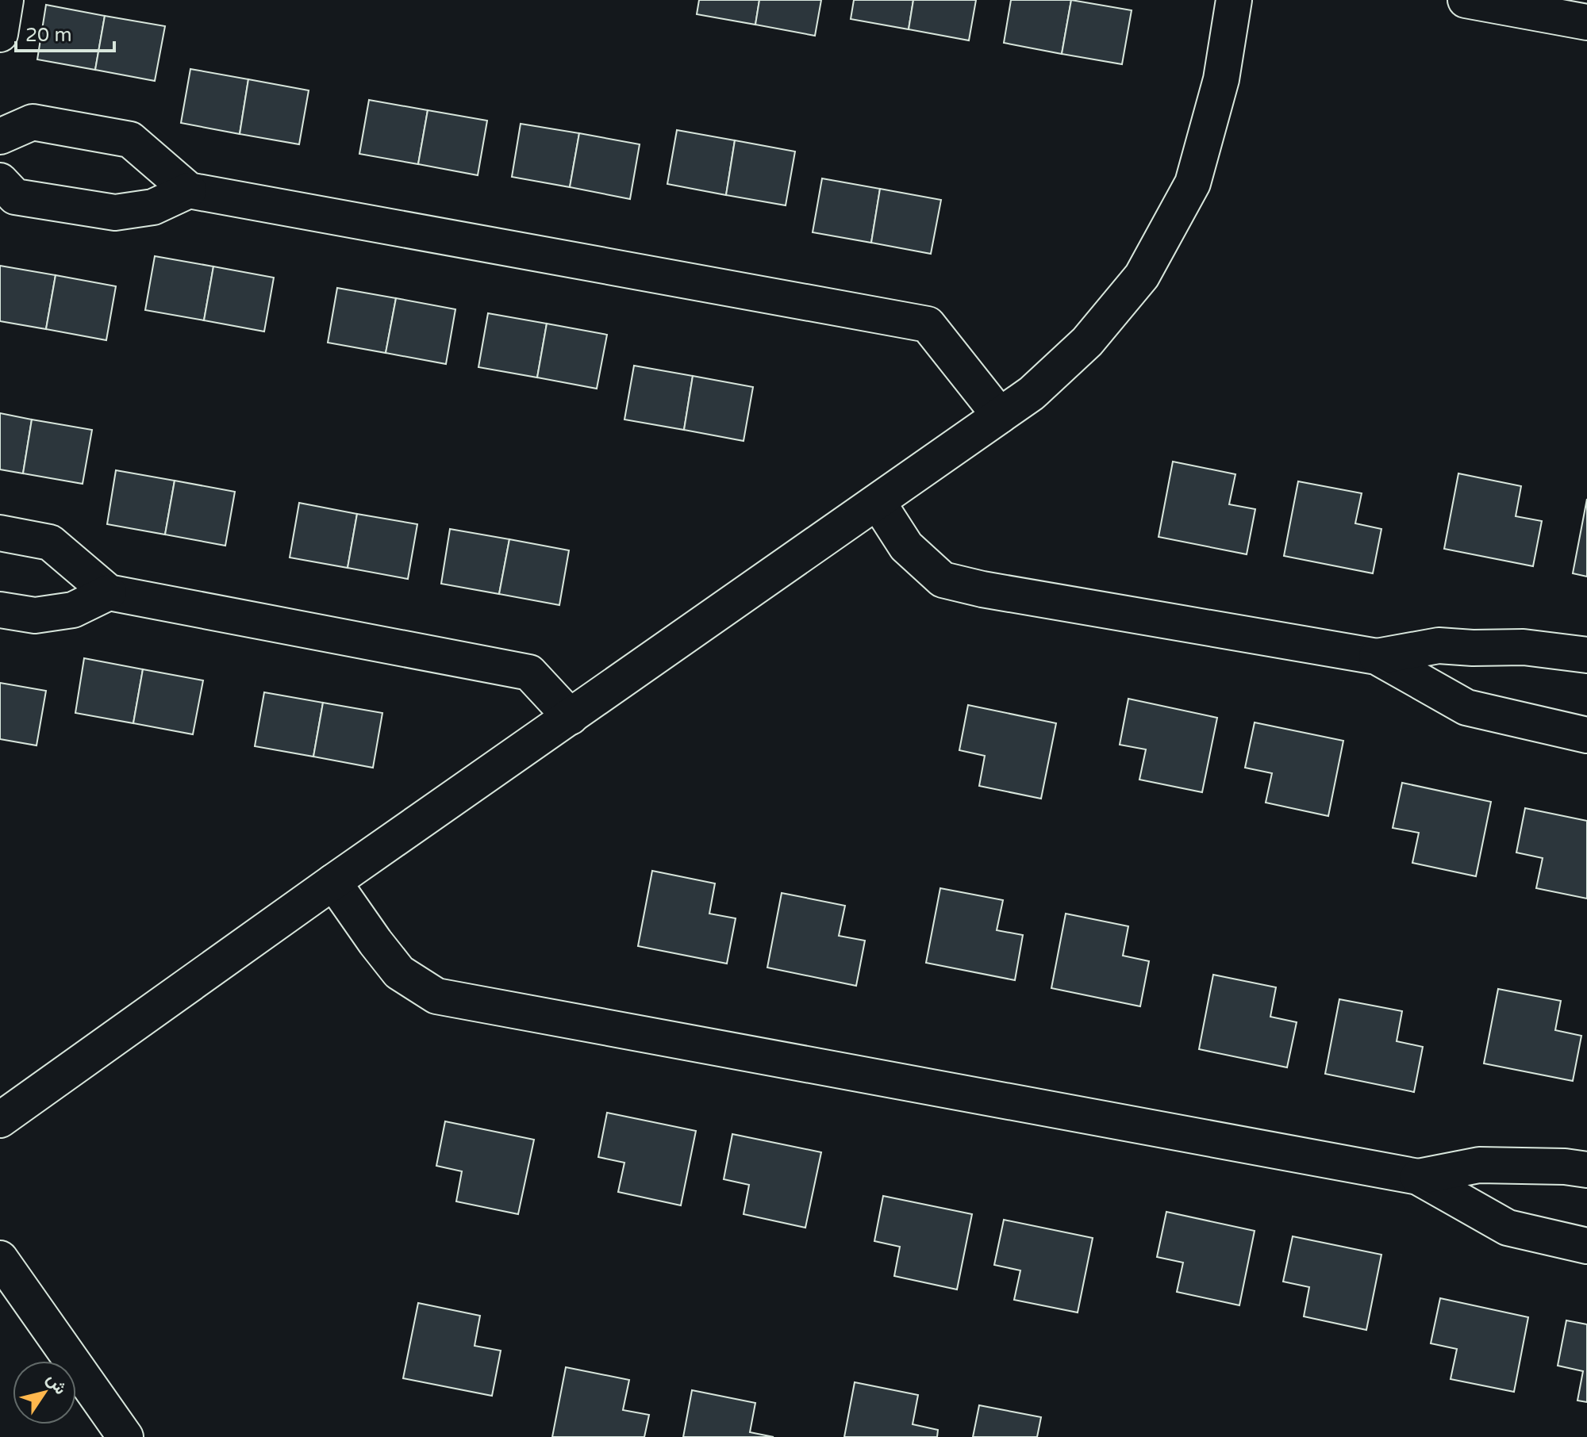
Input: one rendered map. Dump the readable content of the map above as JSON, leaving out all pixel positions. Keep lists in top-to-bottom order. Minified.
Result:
{"scale_bar":"20 m","north":"top right"}
